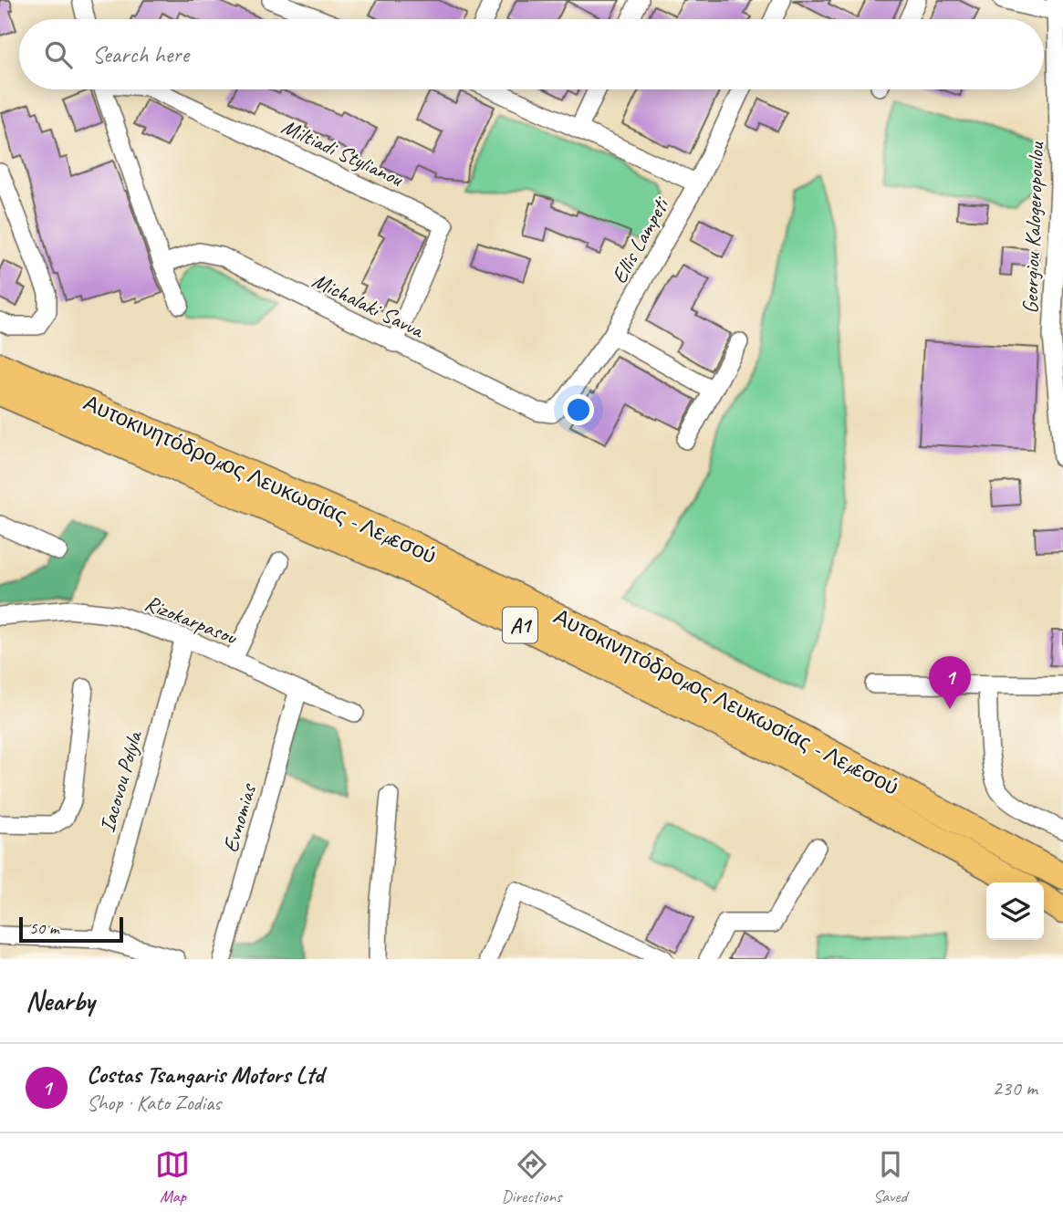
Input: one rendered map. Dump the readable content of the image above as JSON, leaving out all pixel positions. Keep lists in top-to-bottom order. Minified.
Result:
{"streets":{"highway":["Αυτοκινητόδρομος Λευκωσίας - Λεμεσού","A1"],"street":["Miltiadi Stylianou","Georgiou Kalogeropoulou","Ellis Lampeti","Michalaki Savva","Rizokarpasou","Iacovou Polyla","Evnomias"]},"crossings":[["Miltiadi Stylianou","Michalaki Savva"],["Ellis Lampeti","Michalaki Savva"],["Rizokarpasou","Iacovou Polyla"],["Rizokarpasou","Evnomias"]],"scale_bar":"50 m","page":{"search":"Search here","pins":"1","scale":"50 m","heading":"Nearby","list":[{"mark":"1","name":"Costas Tsangaris Motors Ltd","note":"Shop · Kato Zodias","value":"230 m"}],"nav":["Map","Directions","Saved"]}}
